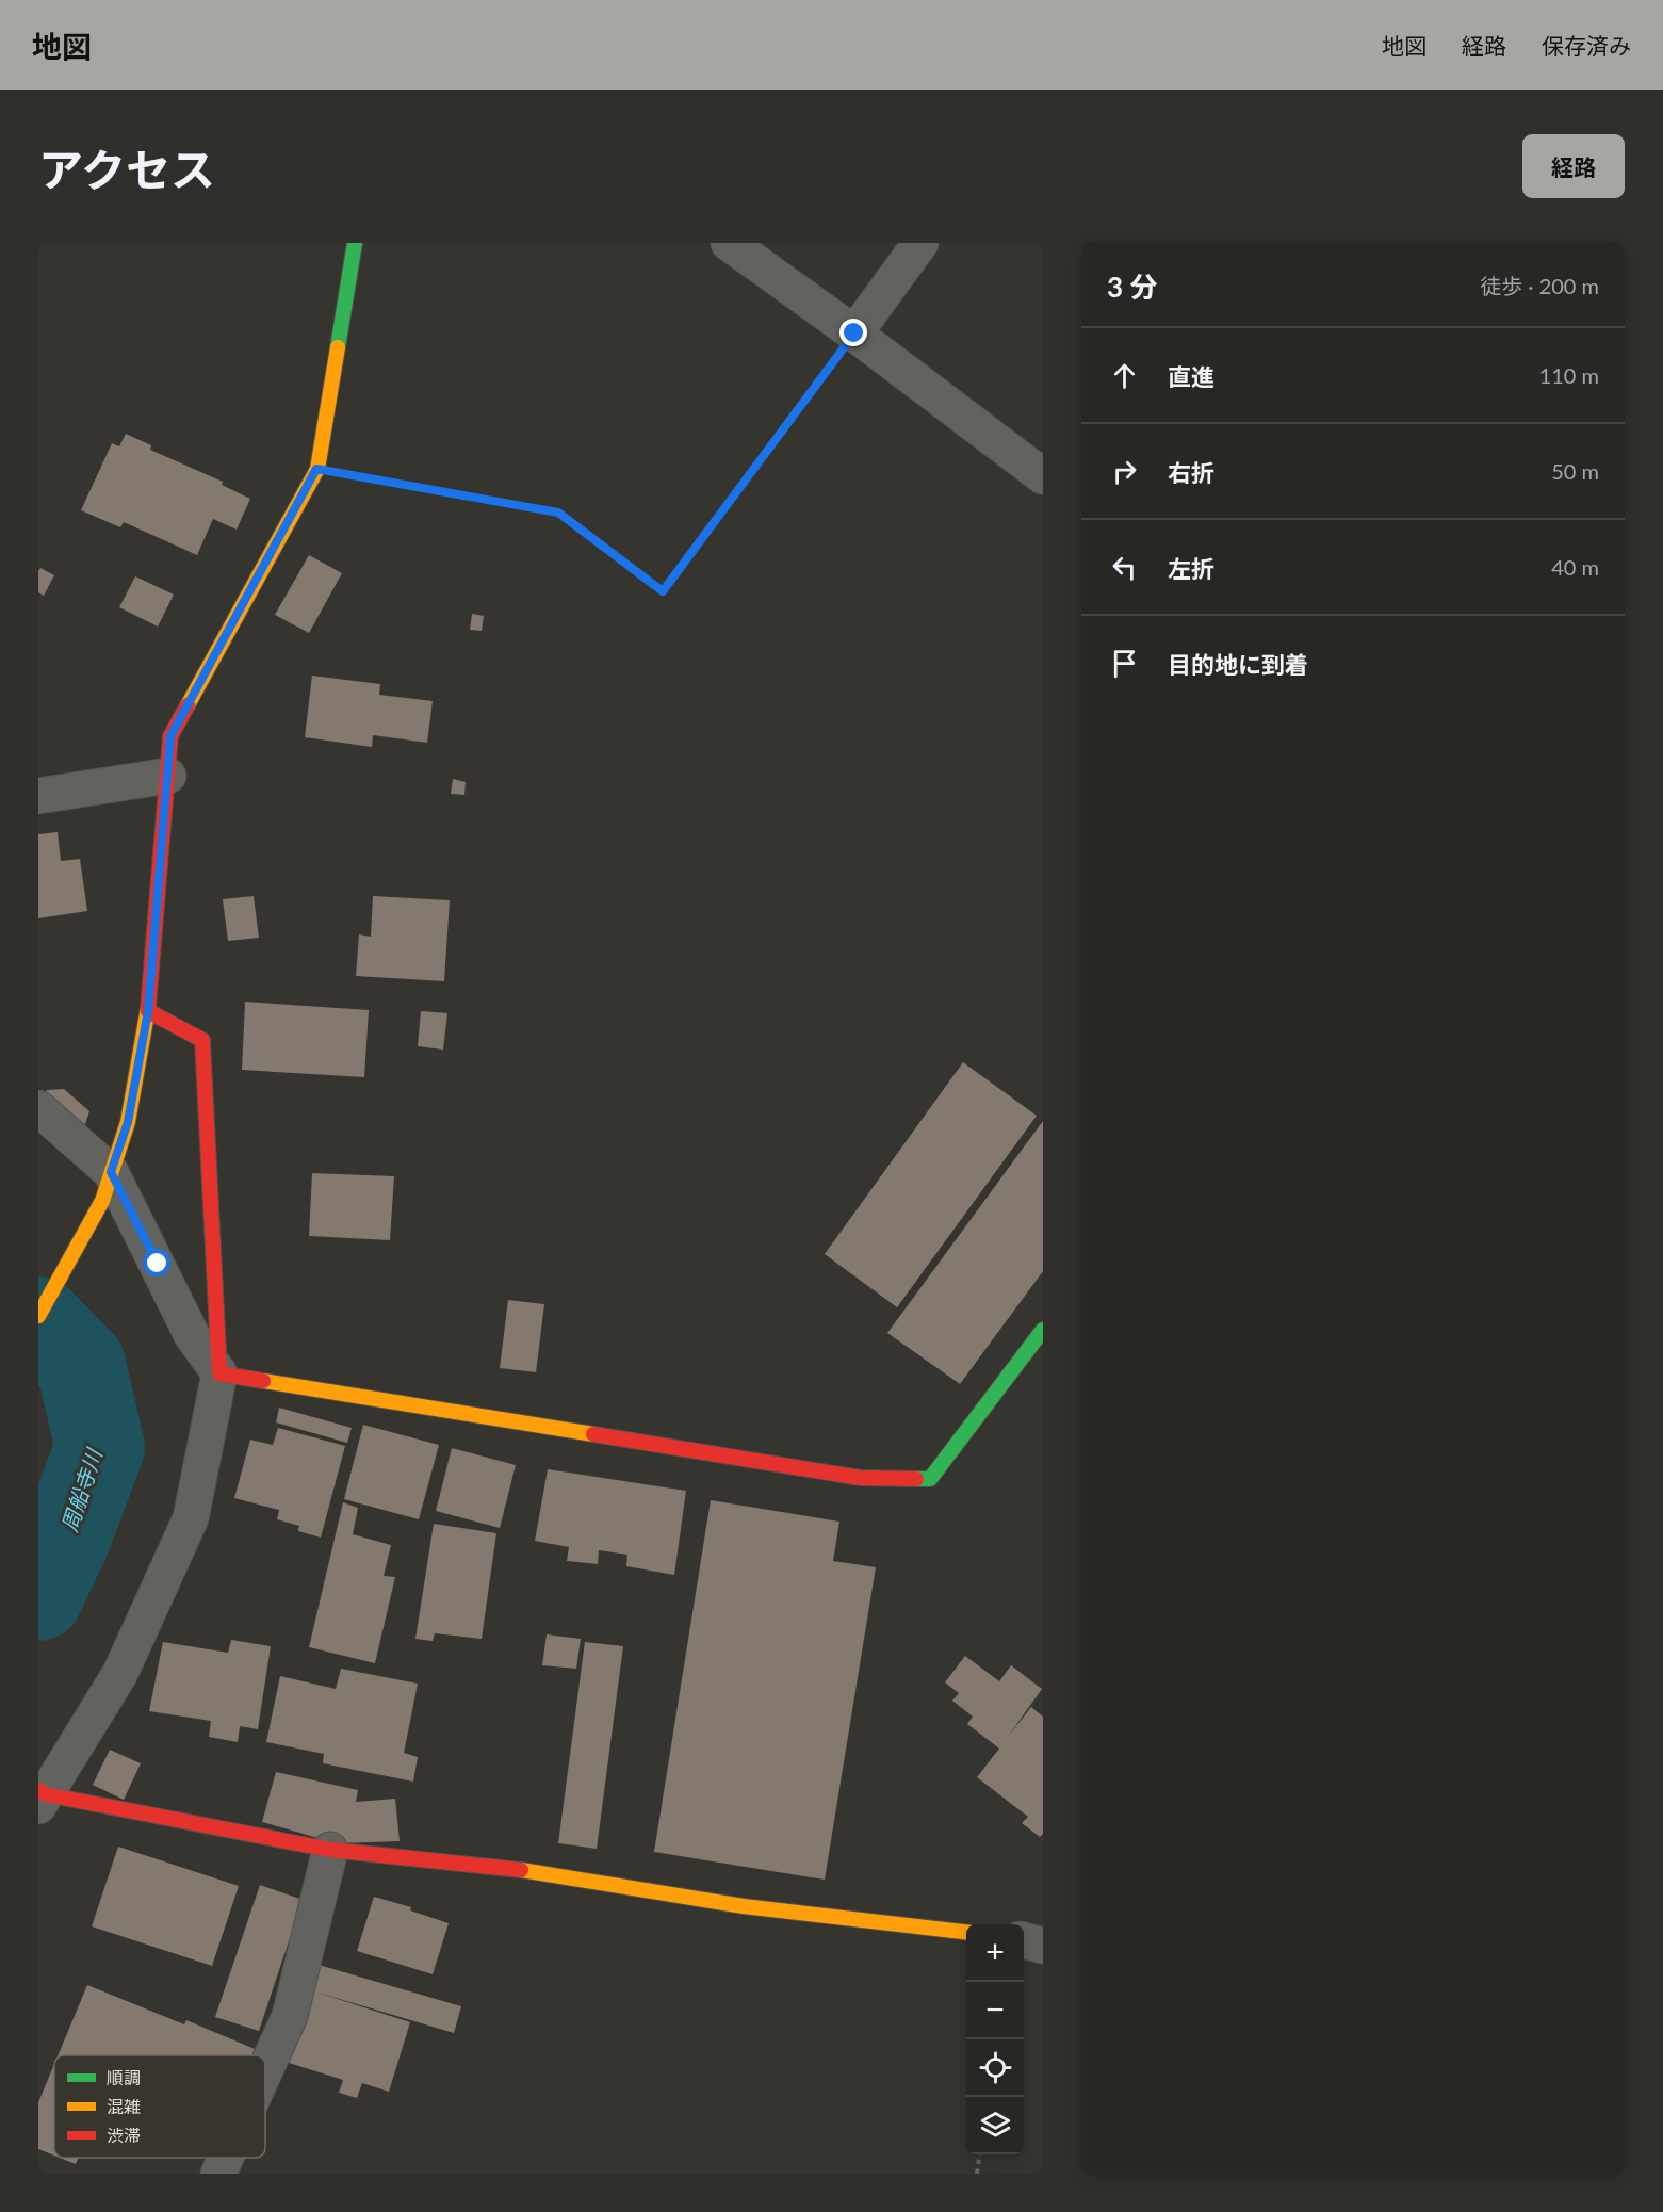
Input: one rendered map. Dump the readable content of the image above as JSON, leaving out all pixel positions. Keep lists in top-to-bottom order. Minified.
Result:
{"water":["周船寺川"],"legend":["順調","混雑","渋滞"],"page":{"header":"地図","nav":["地図","経路","保存済み"],"title":"アクセス","buttons":"経路","heading":["3 分","徒歩 · 200 m"],"list":[["直進","110 m"],["右折","50 m"],["左折","40 m"],"目的地に到着"],"map_buttons":["+","−"]}}
